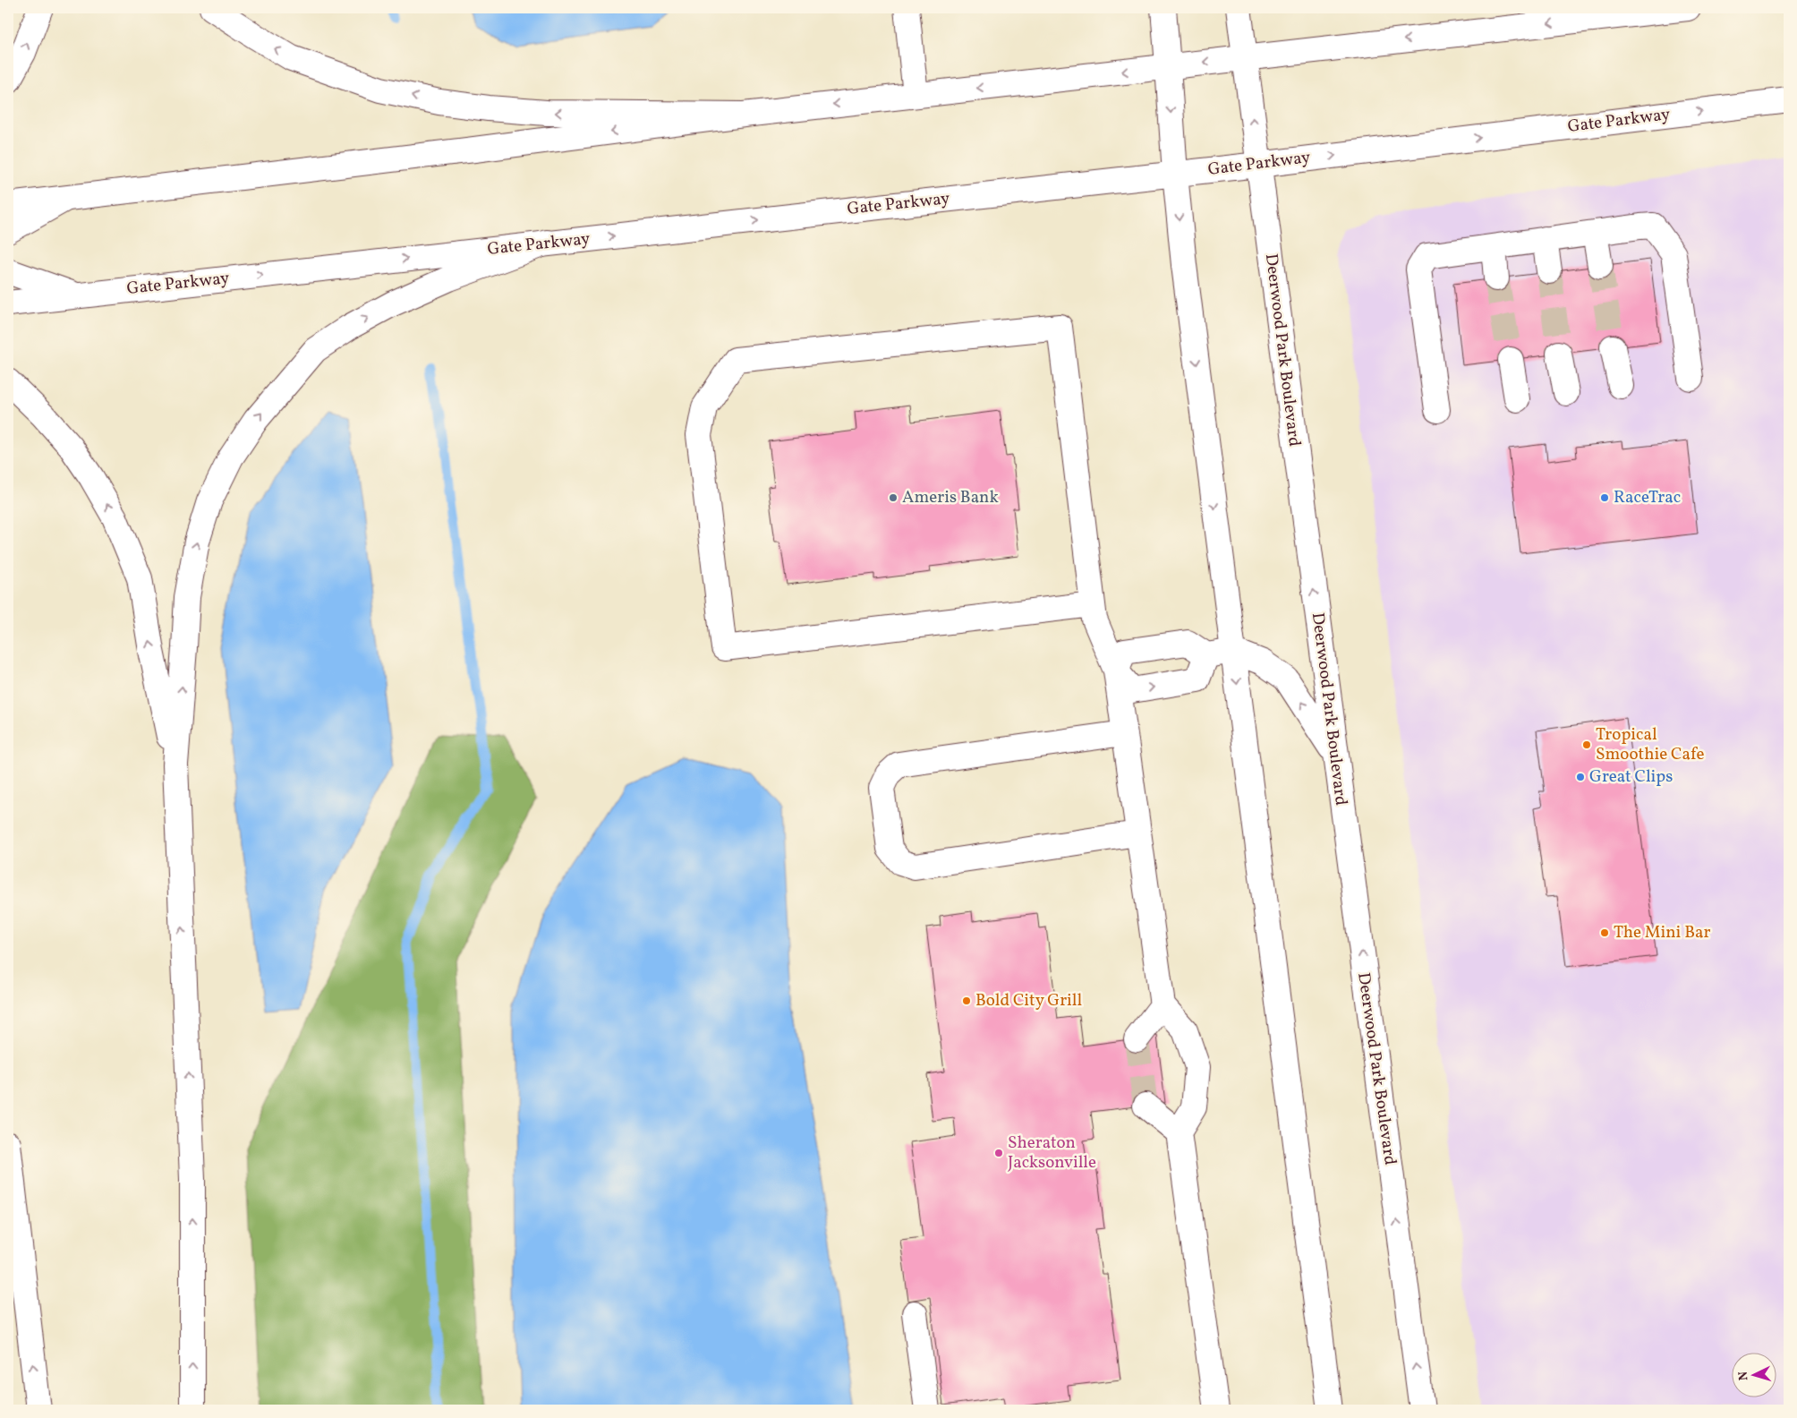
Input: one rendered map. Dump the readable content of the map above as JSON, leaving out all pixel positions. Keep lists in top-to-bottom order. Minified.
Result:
{"streets":{"main road":["Gate Parkway","Deerwood Park Boulevard"]},"crossings":[["Gate Parkway","Deerwood Park Boulevard"]],"places":["Ameris Bank","RaceTrac","Tropical Smoothie Cafe","Great Clips","The Mini Bar","Bold City Grill","Sheraton Jacksonville"],"north":"left"}
